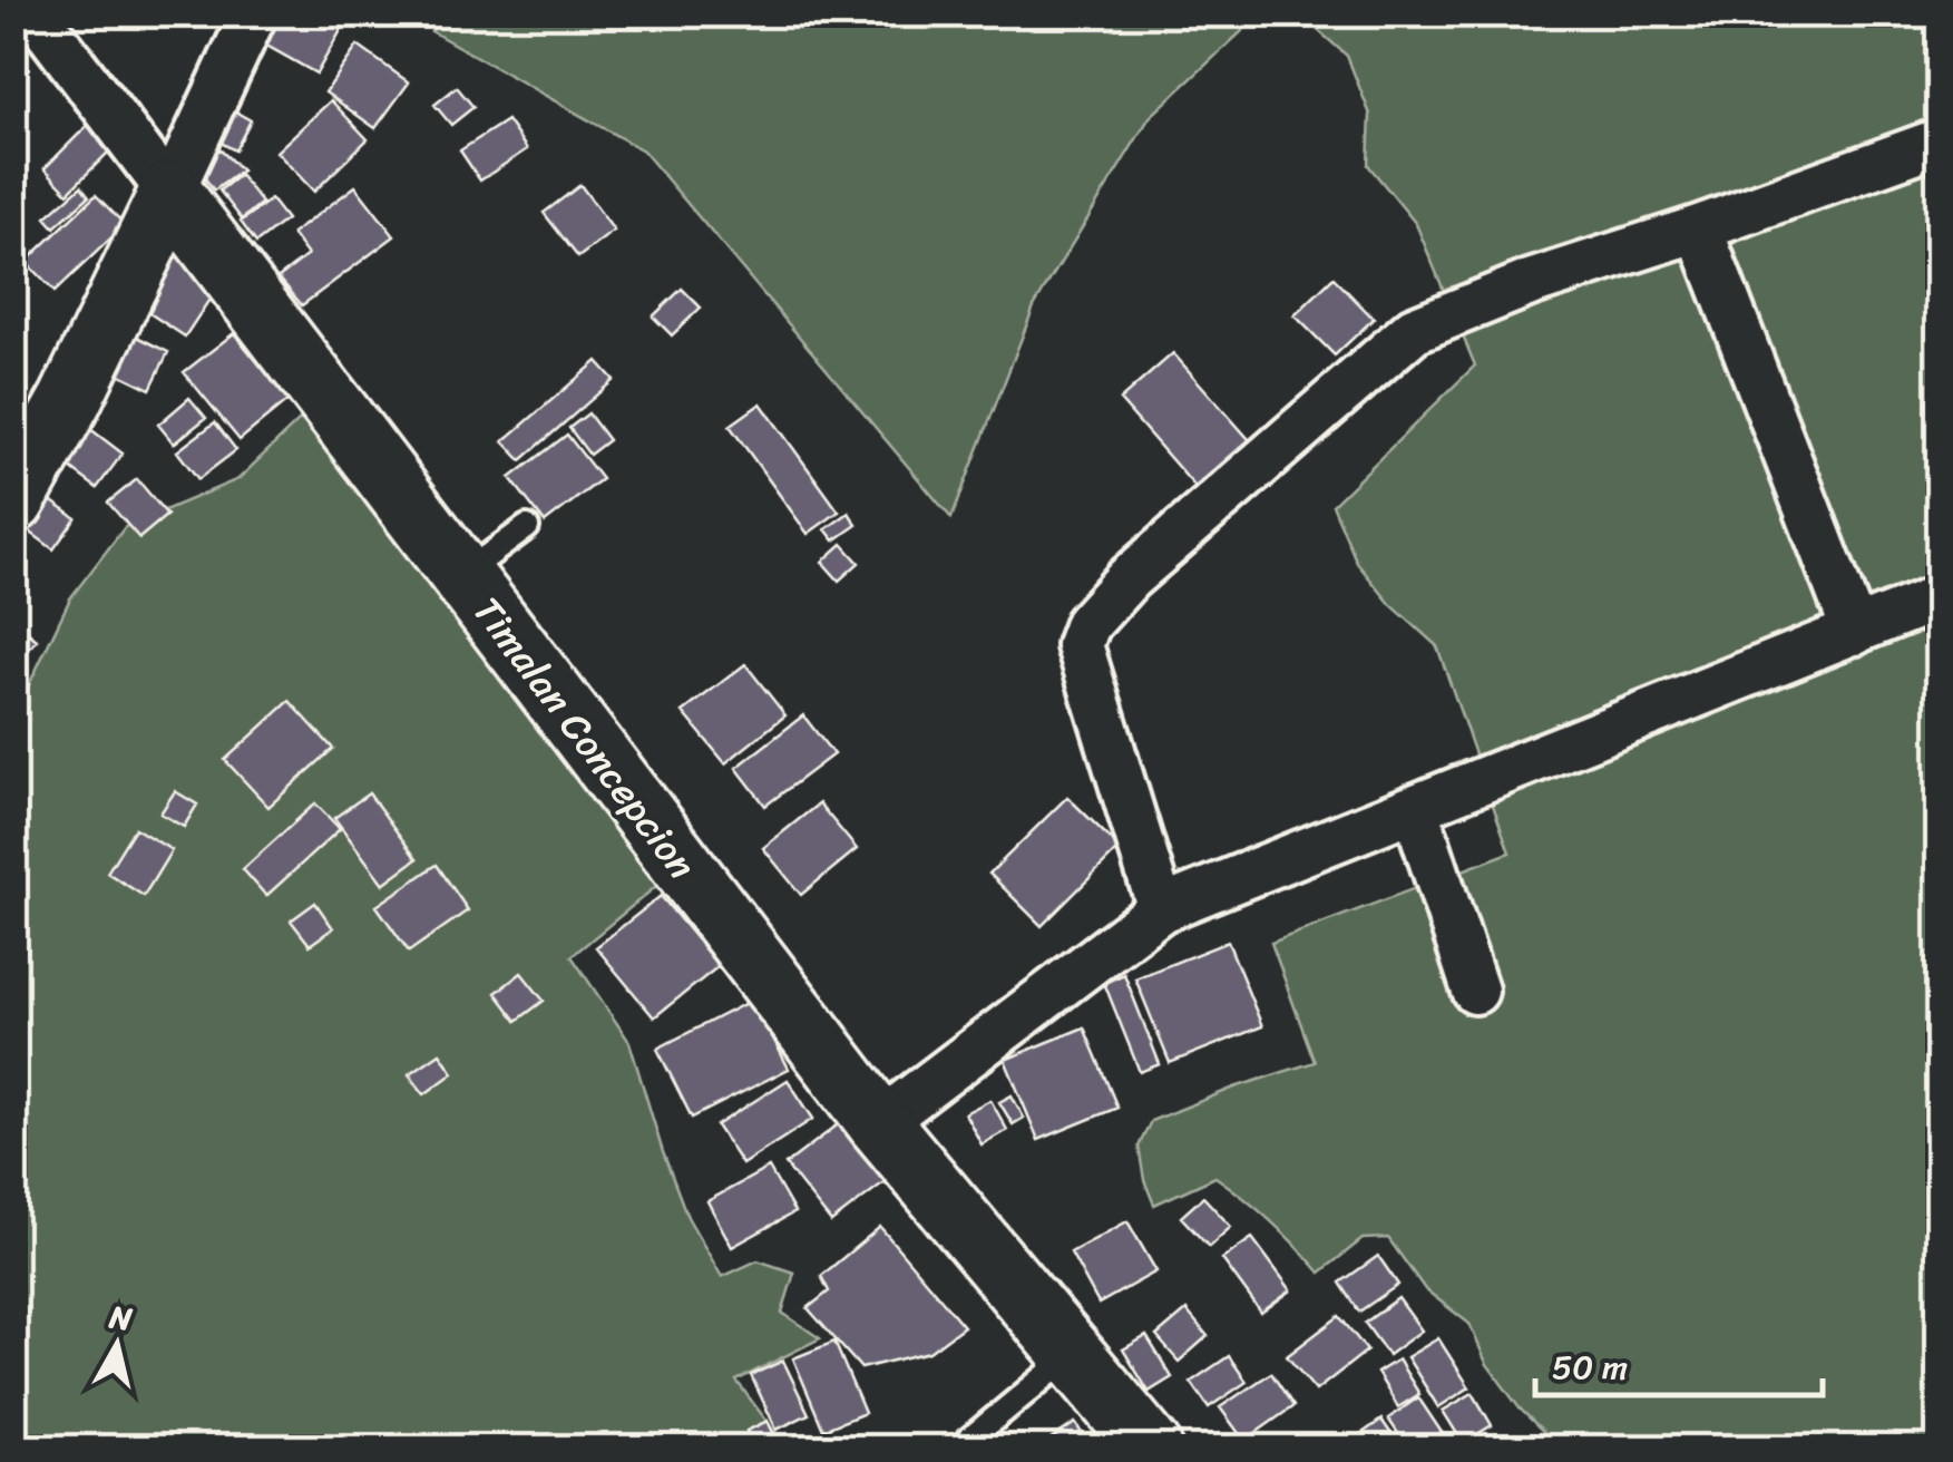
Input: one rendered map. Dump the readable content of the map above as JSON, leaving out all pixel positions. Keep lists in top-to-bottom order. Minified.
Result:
{"streets":{"street":["Timalan Concepcion"]},"scale_bar":"50 m","north":"top"}
